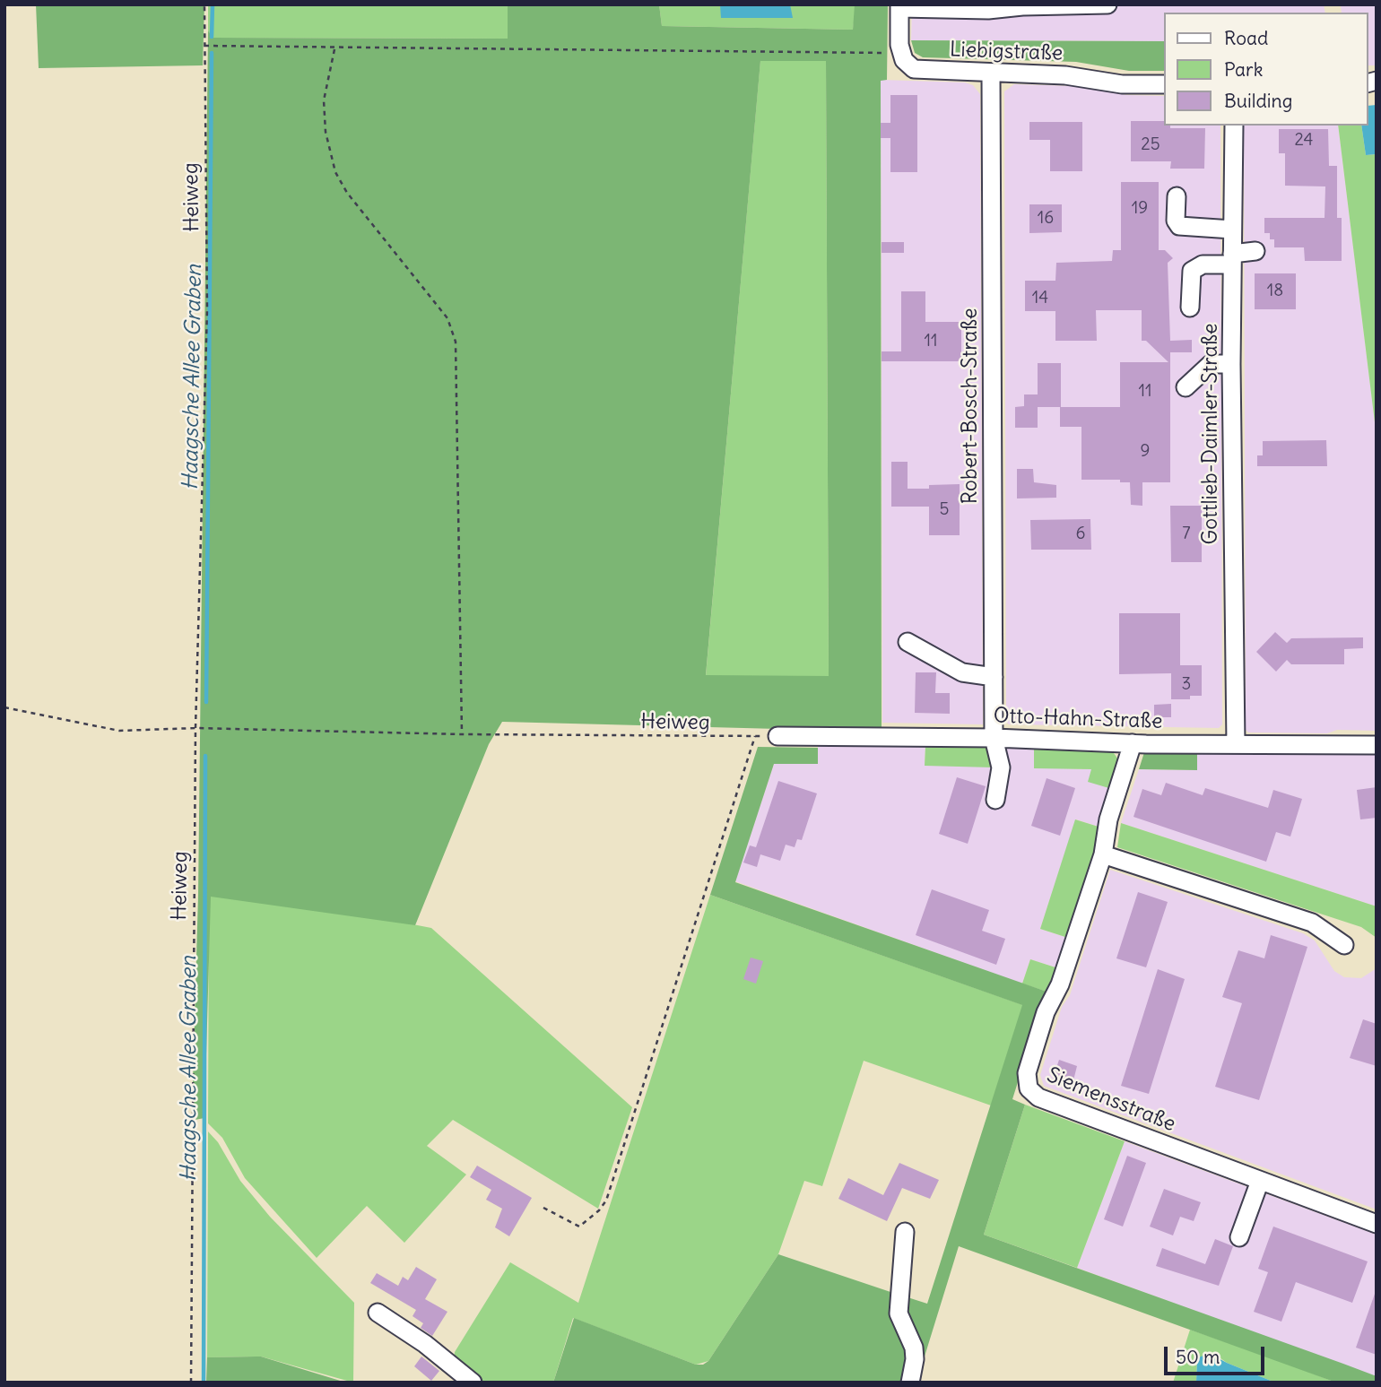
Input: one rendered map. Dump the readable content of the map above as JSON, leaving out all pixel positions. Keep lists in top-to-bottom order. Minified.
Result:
{"streets":{"street":["Liebigstraße","Robert-Bosch-Straße","Gottlieb-Daimler-Straße","Otto-Hahn-Straße","Siemensstraße"],"path":["Heiweg"]},"crossings":[["Liebigstraße","Robert-Bosch-Straße"],["Heiweg","Otto-Hahn-Straße"],["Robert-Bosch-Straße","Otto-Hahn-Straße"],["Gottlieb-Daimler-Straße","Otto-Hahn-Straße"],["Otto-Hahn-Straße","Siemensstraße"]],"water":["Haagsche Allee Graben"],"house_numbers":["24","25","19","16","18","14","11","11","9","5","6","7","3"],"legend":["Road","Park","Building"],"scale_bar":"50 m"}
